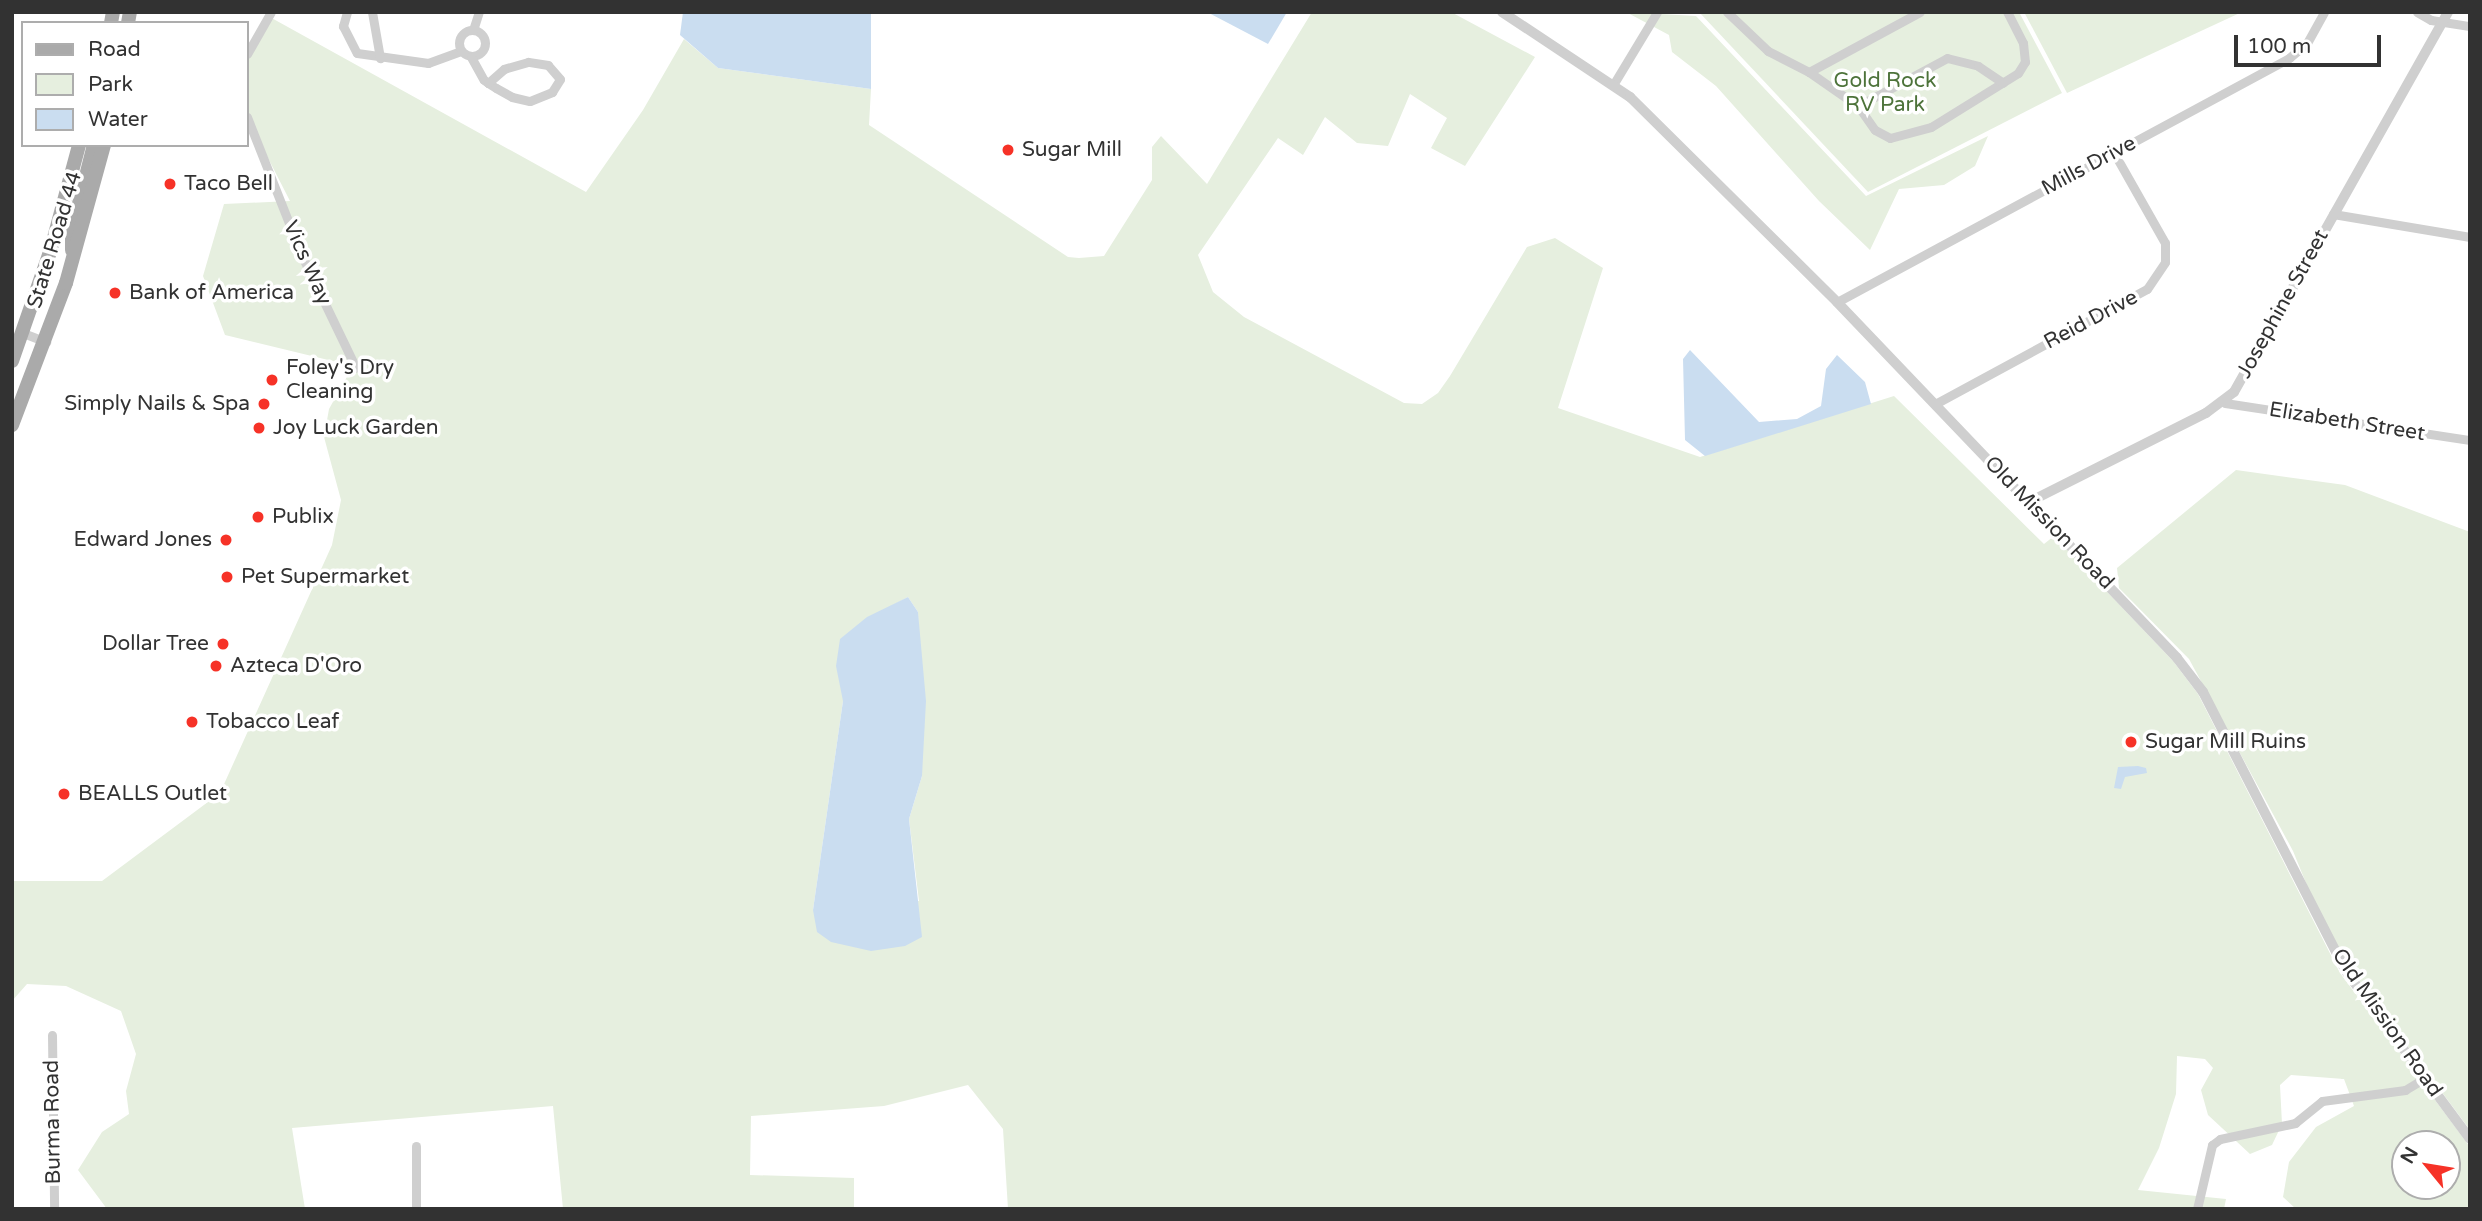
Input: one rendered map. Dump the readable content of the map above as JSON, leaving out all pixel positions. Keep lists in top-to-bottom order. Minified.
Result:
{"streets":{"main road":["State Road 44"],"street":["Mills Drive","Vics Way","Josephine Street","Reid Drive","Elizabeth Street","Old Mission Road","Burma Road"]},"crossings":[["Mills Drive","Reid Drive"],["Mills Drive","Old Mission Road"],["Josephine Street","Elizabeth Street"],["Reid Drive","Old Mission Road"]],"parks":["Gold Rock RV Park"],"places":["Sugar Mill","Taco Bell","Bank of America","Foley's Dry Cleaning","Simply Nails & Spa","Joy Luck Garden","Publix","Edward Jones","Pet Supermarket","Dollar Tree","Azteca D'Oro","Tobacco Leaf","Sugar Mill Ruins","BEALLS Outlet"],"legend":["Road","Park","Water"],"scale_bar":"100 m","north":"top left"}
